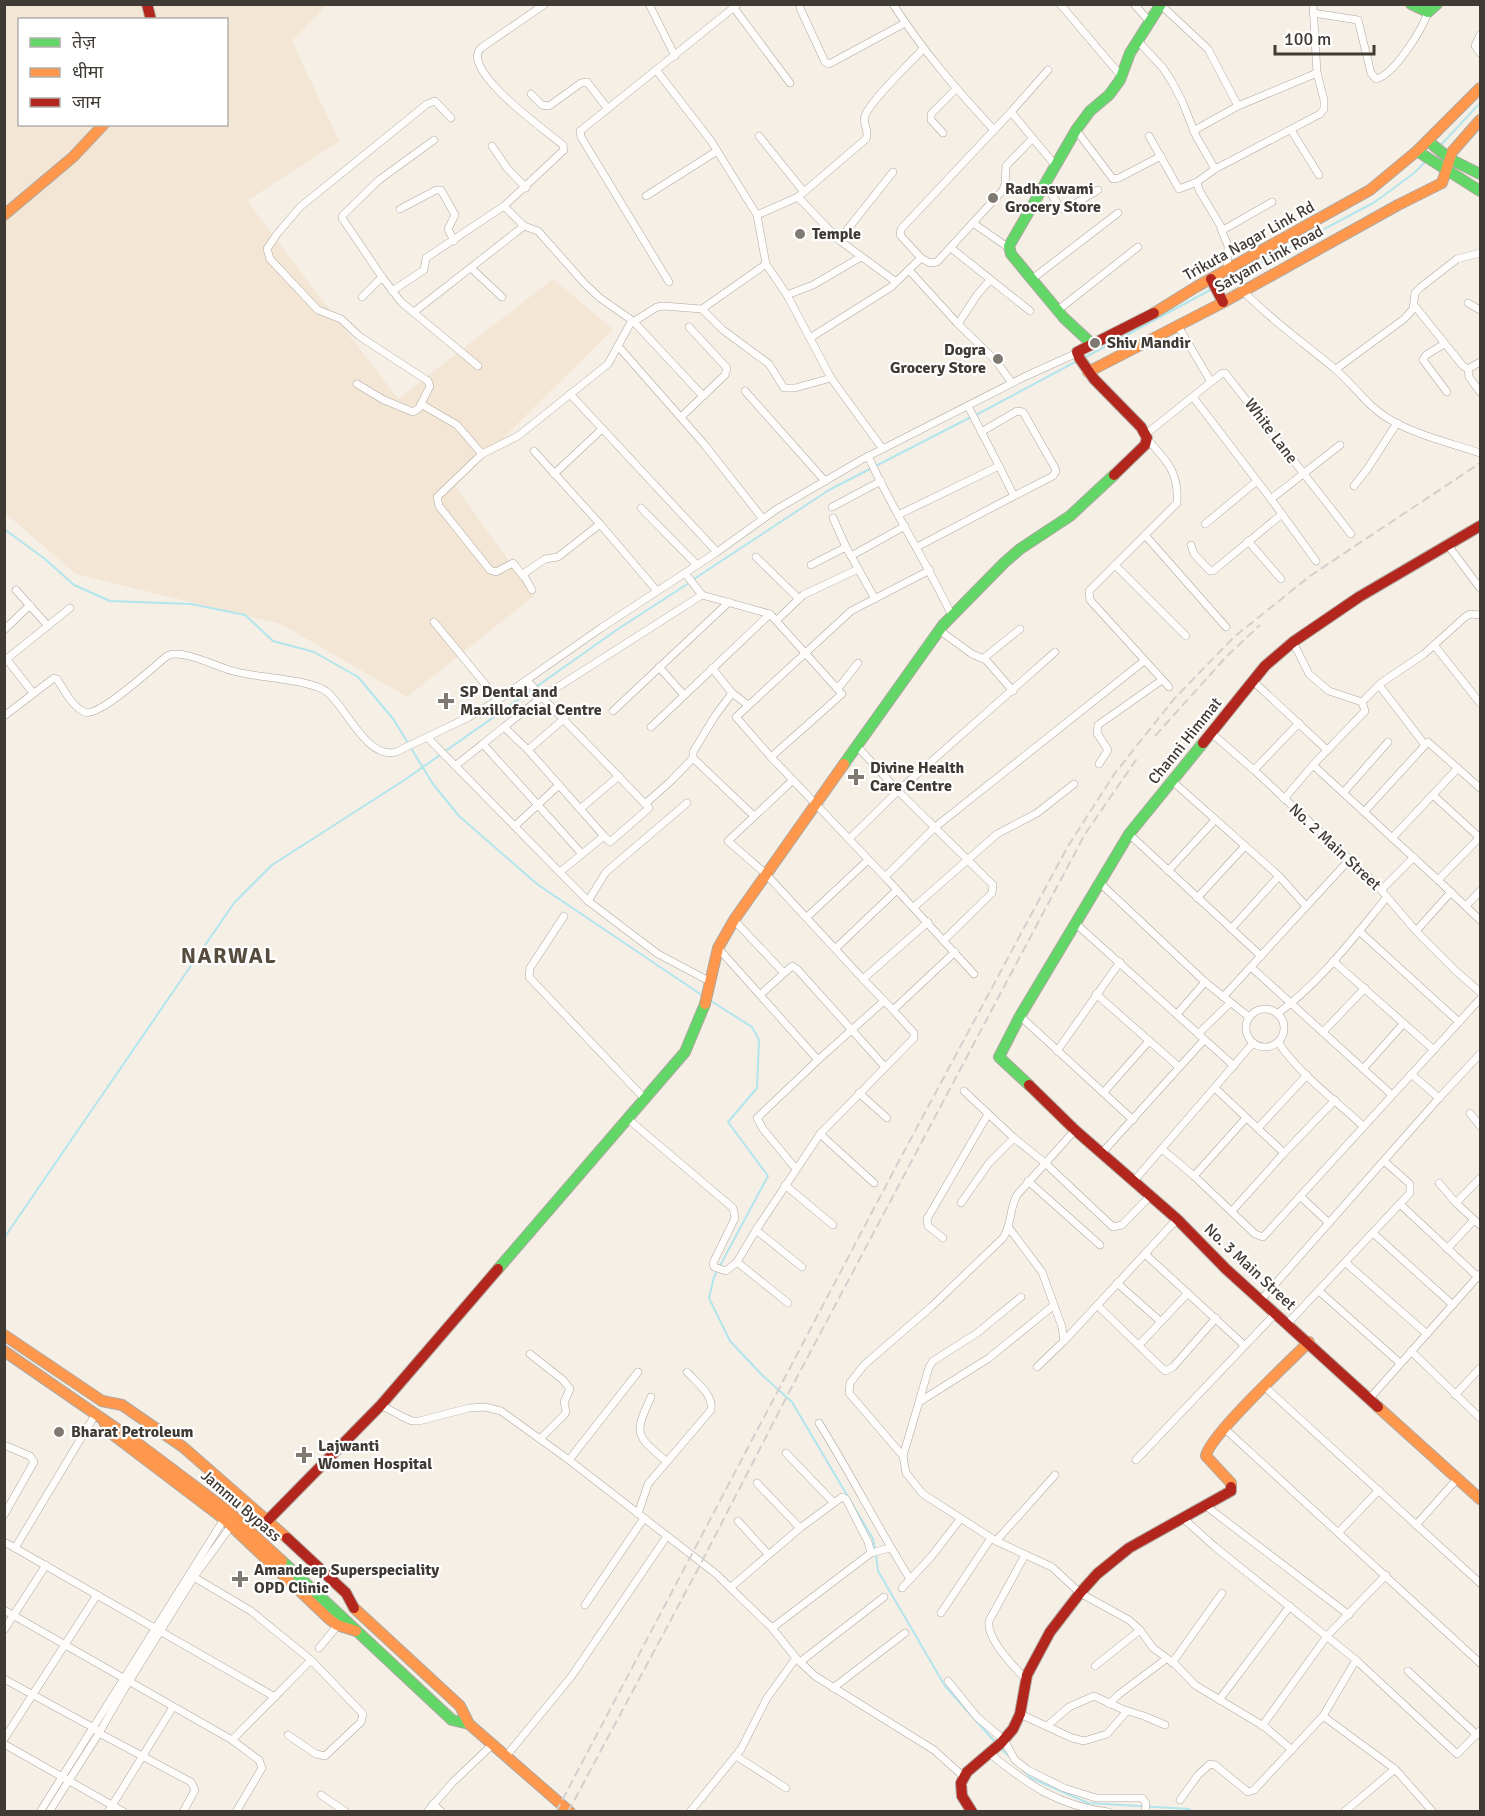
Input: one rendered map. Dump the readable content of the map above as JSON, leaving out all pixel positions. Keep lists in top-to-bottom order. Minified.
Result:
{"streets":{"main road":["Trikuta Nagar Link Rd","Satyam Link Road","Channi Himmat","No. 3 Main Street","Jammu Bypass"],"street":["White Lane","No. 2 Main Street"]},"crossings":[["Channi Himmat","No. 2 Main Street"],["Channi Himmat","No. 3 Main Street"]],"districts":["NARWAL"],"places":{"other":["Radhaswami Grocery Store","Temple","Shiv Mandir","Dogra Grocery Store","Bharat Petroleum"],"health":["SP Dental and Maxillofacial Centre","Divine Health Care Centre","Lajwanti Women Hospital","Amandeep Superspeciality OPD Clinic"]},"legend":["तेज़","धीमा","जाम"],"scale_bar":"100 m"}
